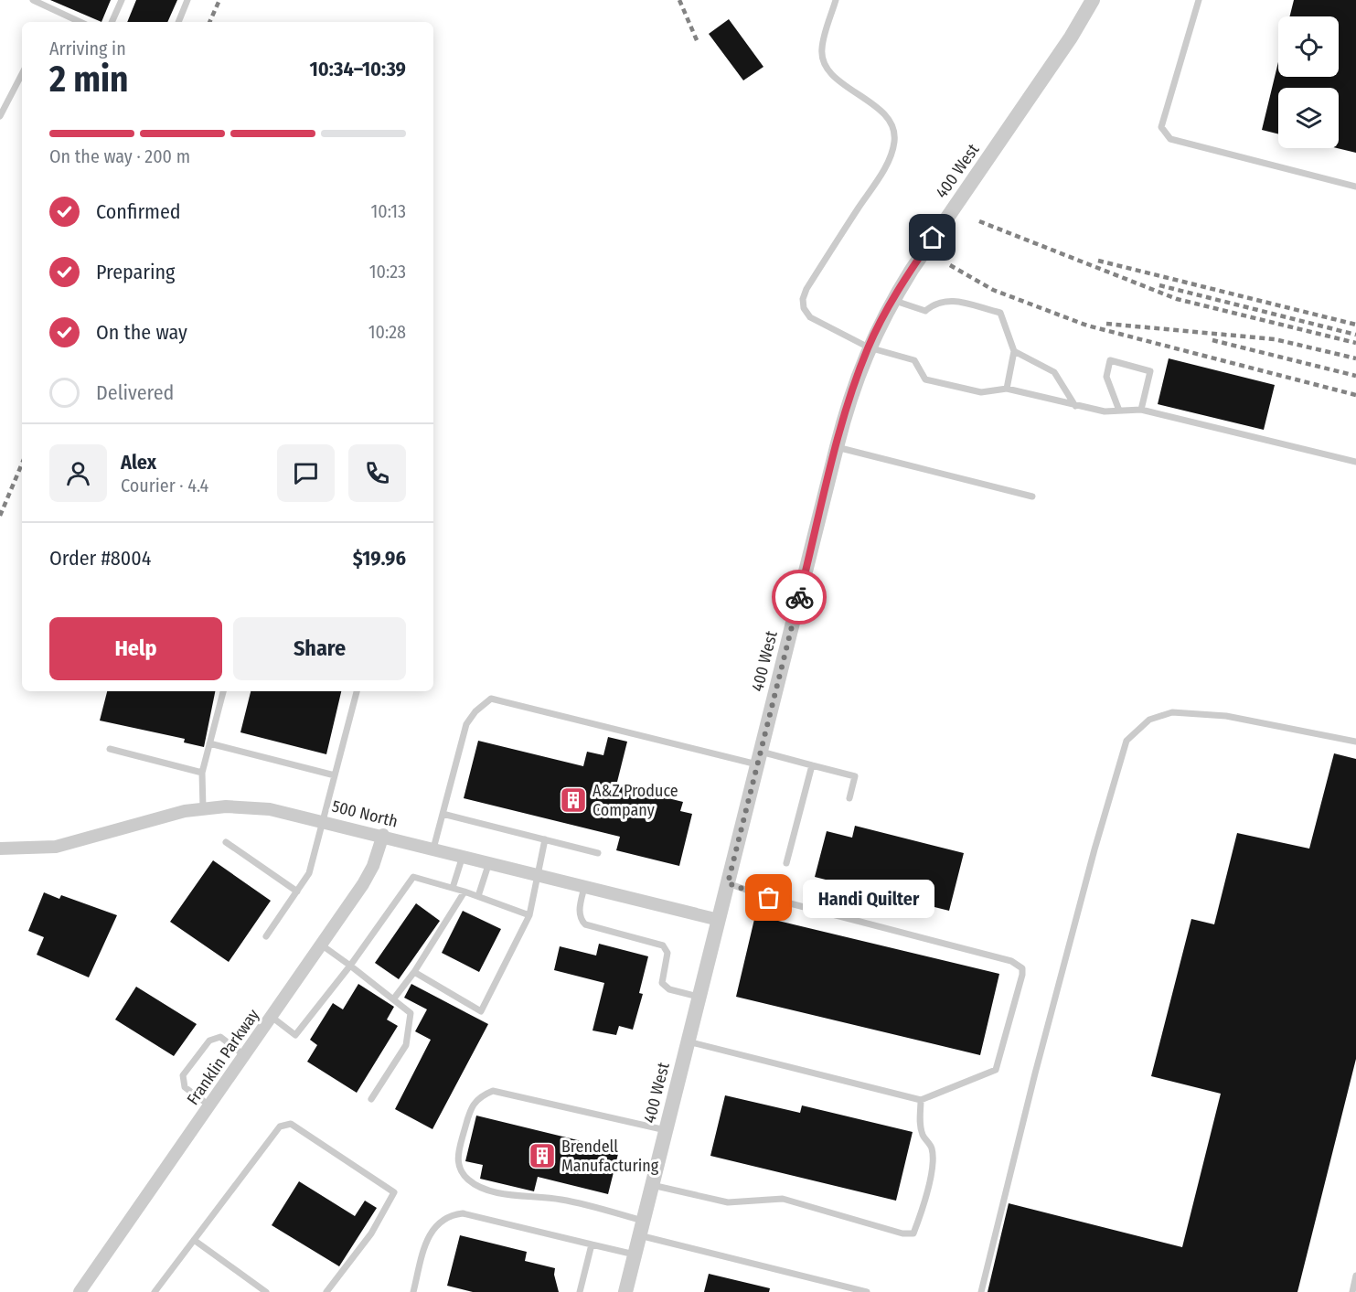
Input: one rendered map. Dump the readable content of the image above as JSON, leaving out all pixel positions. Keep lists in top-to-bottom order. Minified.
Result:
{"streets":{"street":["400 West","500 North","Franklin Parkway"]},"crossings":[["400 West","500 North"],["500 North","Franklin Parkway"]],"places":{"building":["A&Z Produce Company","Brendell Manufacturing"],"other":["Handi Quilter"]},"page":{"heading":["2 min","Arriving in","10:34–10:39"],"panel":["Alex","Courier · 4.4","Order #8004","$19.96"],"bar":"On the way · 200 m","list":[["Confirmed","10:13"],["Preparing","10:23"],["On the way","10:28"],"Delivered"],"buttons":["Help","Share"],"bubble":"Handi Quilter"}}
